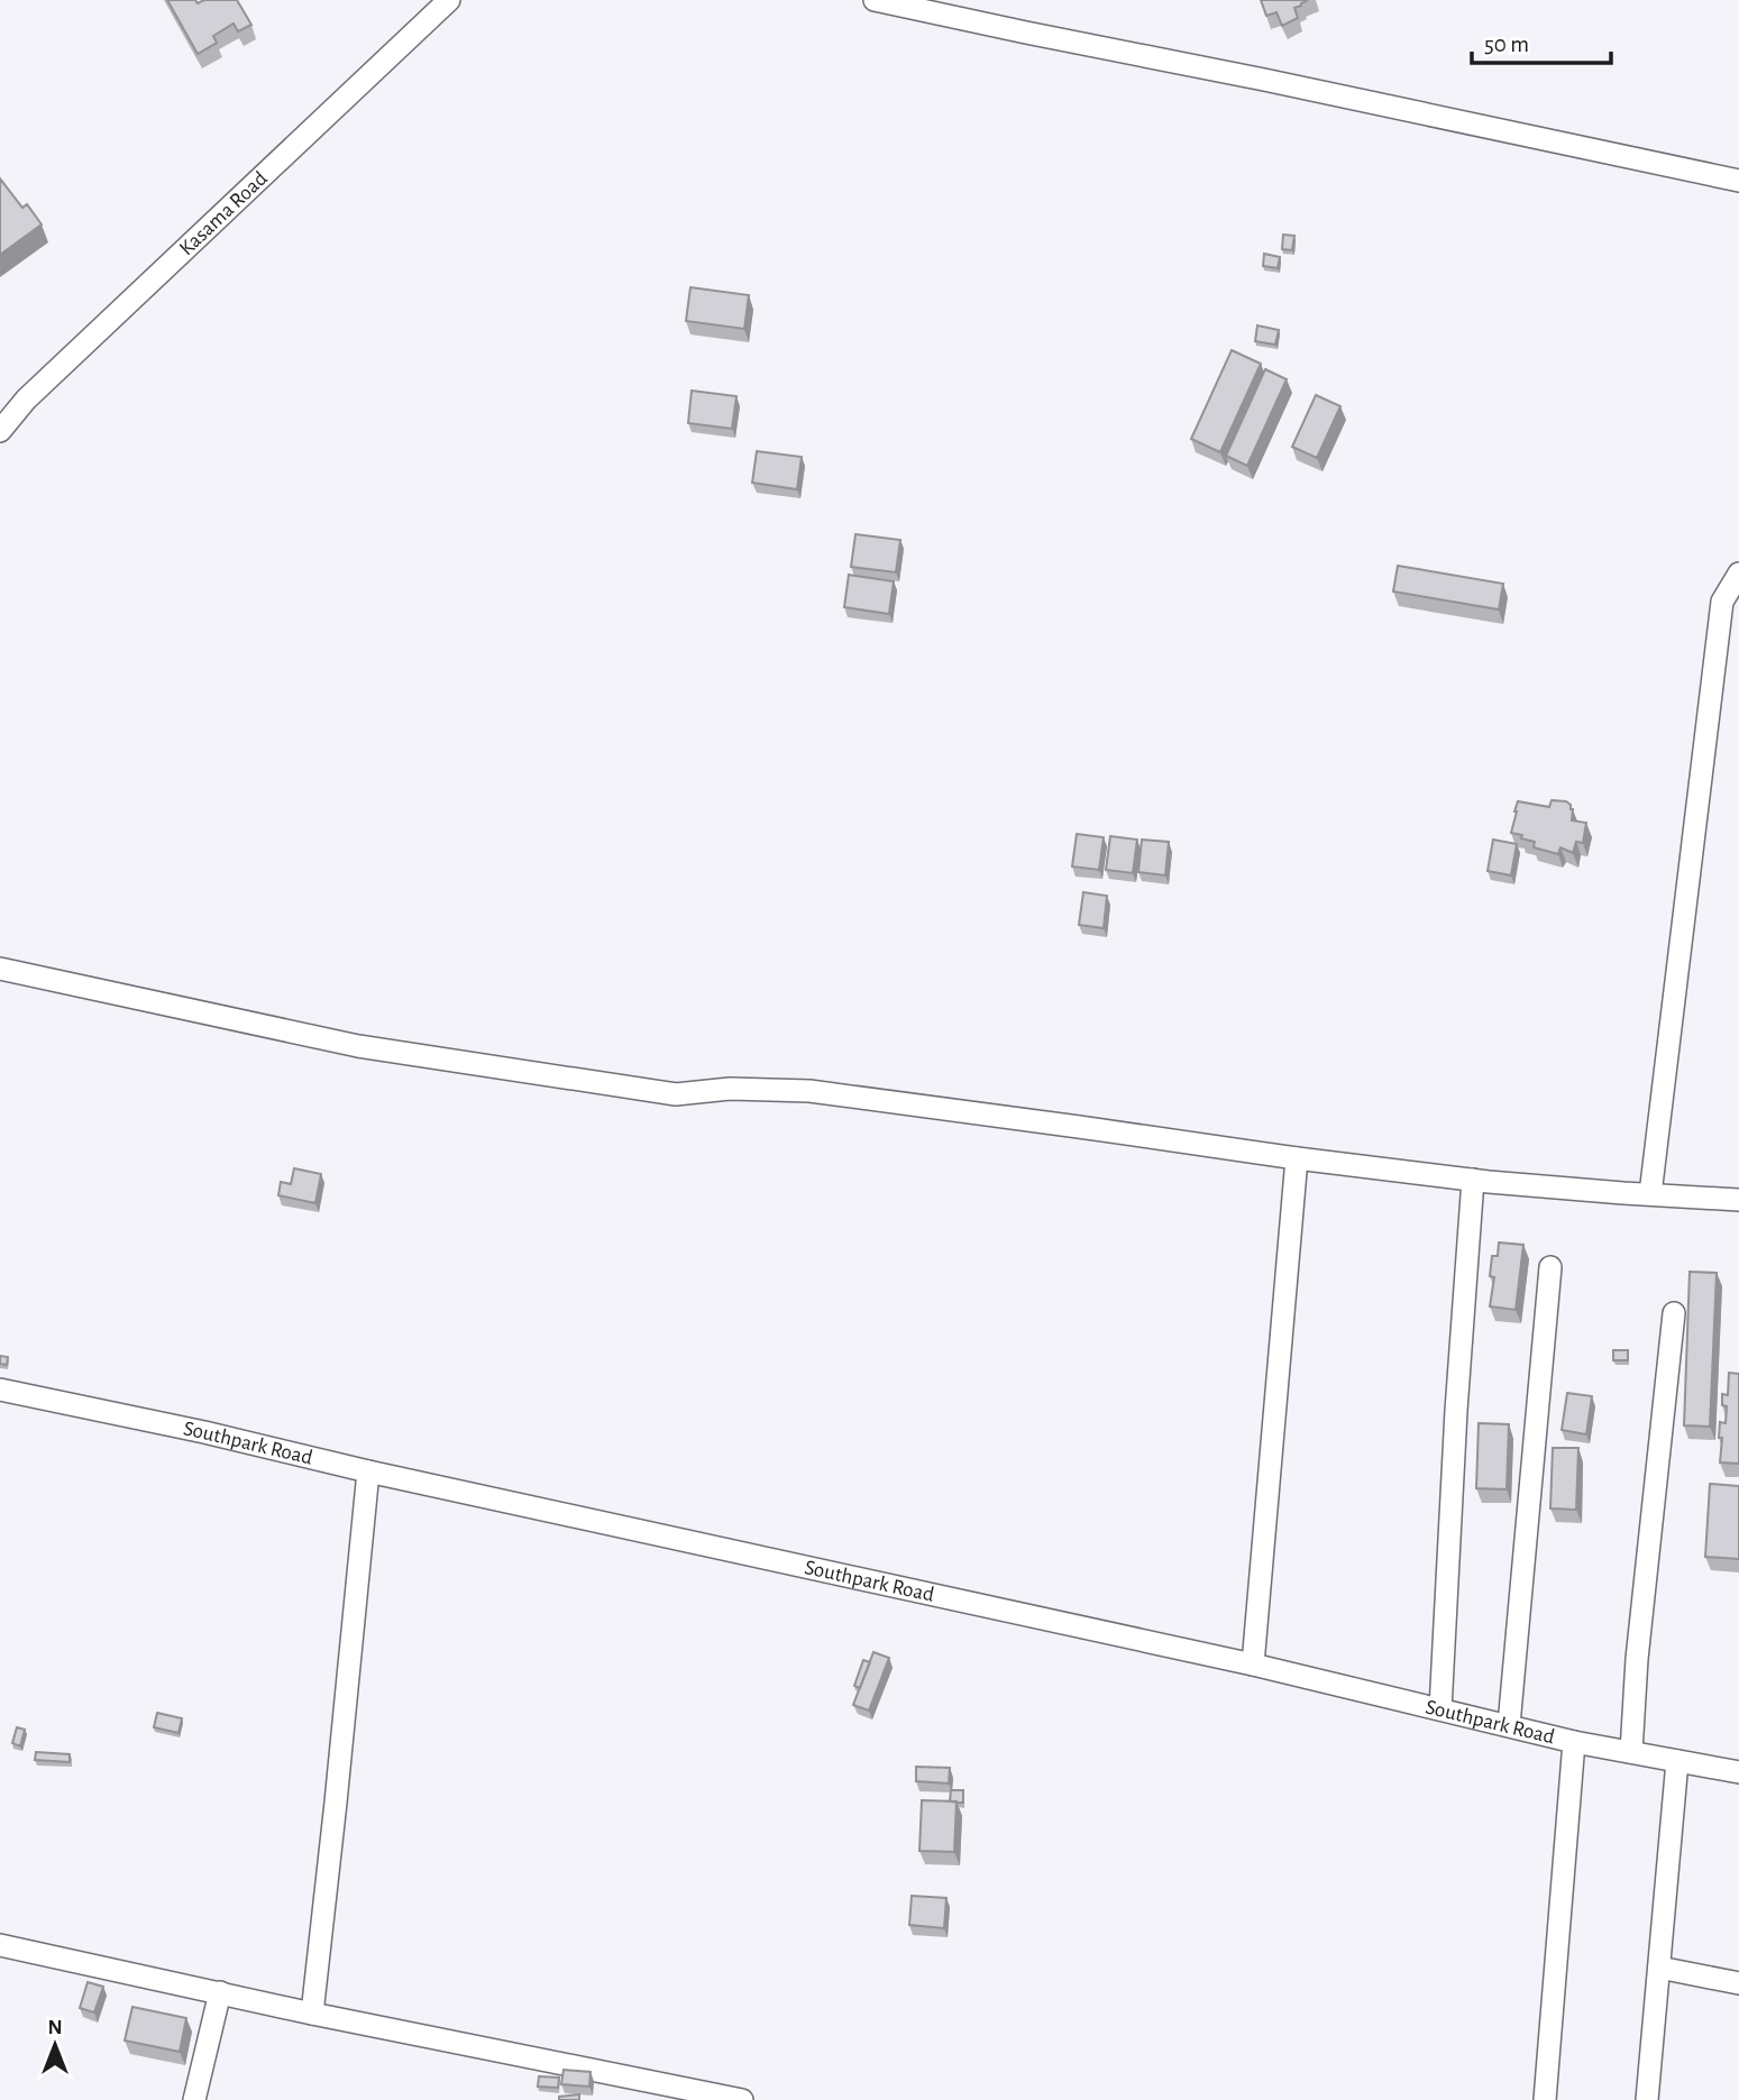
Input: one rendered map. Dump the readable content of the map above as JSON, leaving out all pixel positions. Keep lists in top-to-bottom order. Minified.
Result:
{"streets":{"street":["Kasama Road","Southpark Road"]},"scale_bar":"50 m","north":"top"}
